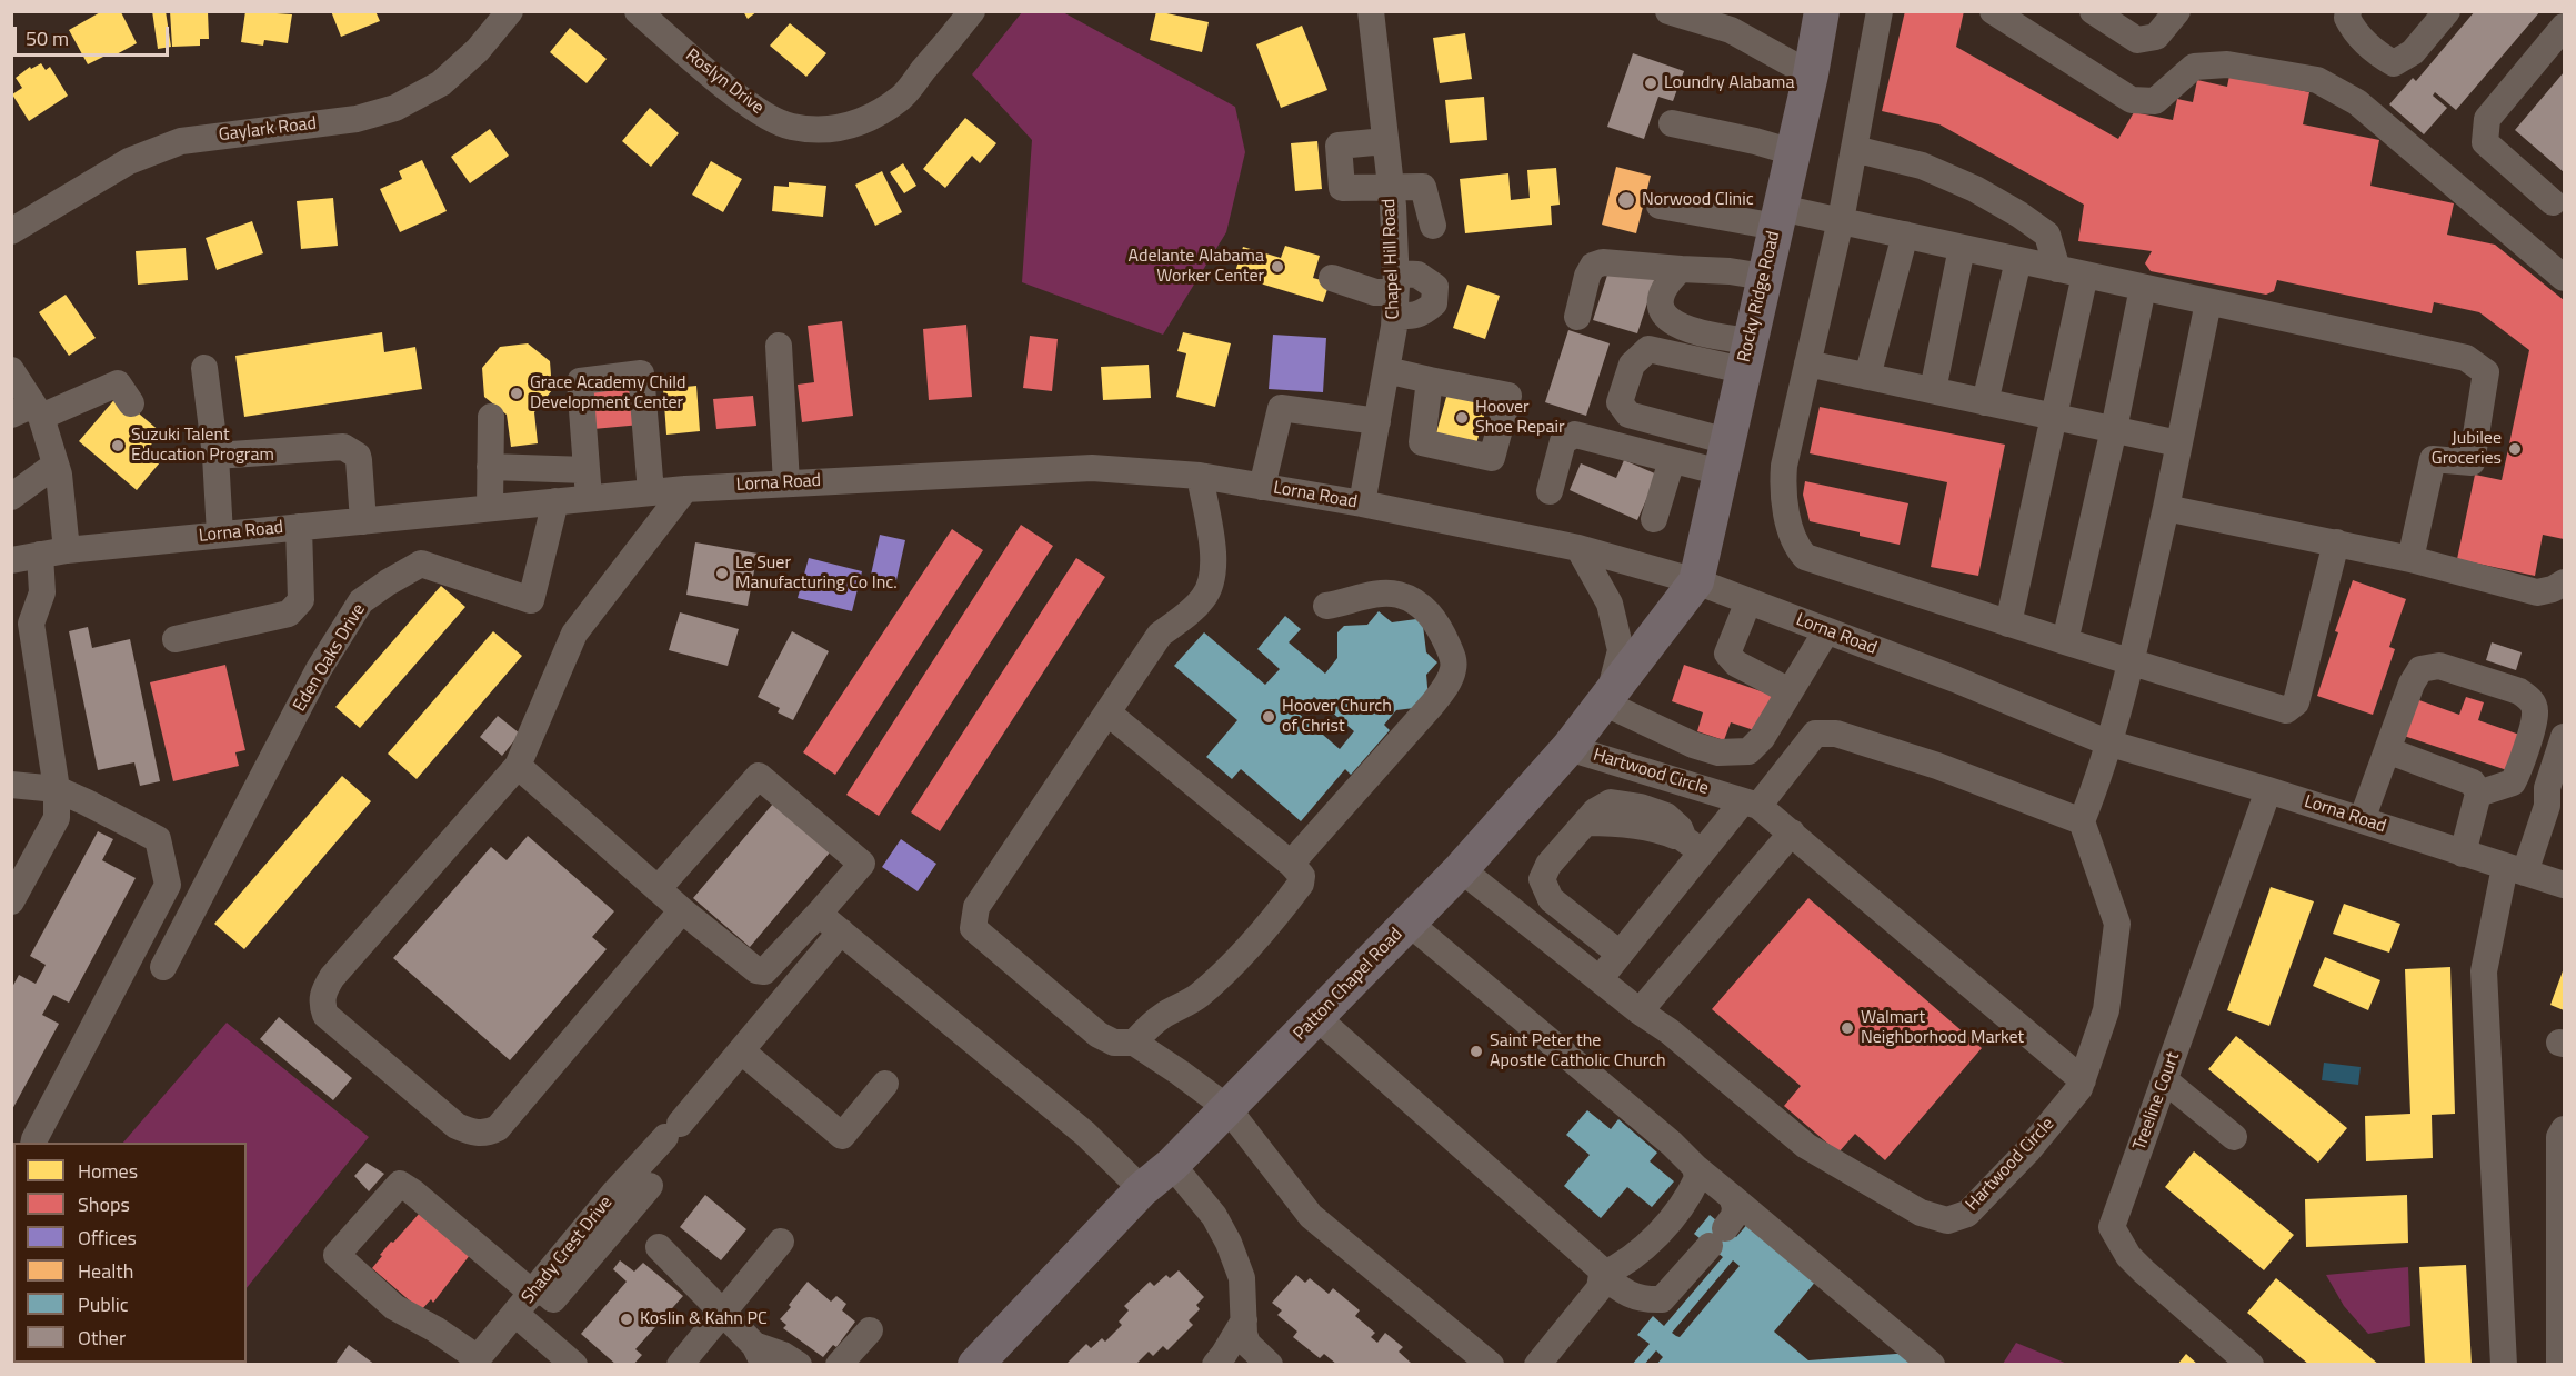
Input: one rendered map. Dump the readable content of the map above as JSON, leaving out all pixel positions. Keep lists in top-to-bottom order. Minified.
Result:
{"streets":{"main road":["Rocky Ridge Road","Patton Chapel Road"],"street":["Roslyn Drive","Gaylark Road","Chapel Hill Road","Lorna Road","Eden Oaks Drive","Hartwood Circle","Treeline Court","Shady Crest Drive"]},"crossings":[["Chapel Hill Road","Lorna Road"],["Rocky Ridge Road","Lorna Road"],["Rocky Ridge Road","Patton Chapel Road"],["Lorna Road","Eden Oaks Drive"],["Lorna Road","Patton Chapel Road"],["Lorna Road","Treeline Court"],["Hartwood Circle","Patton Chapel Road"]],"places":["Loundry Alabama","Norwood Clinic","Adelante Alabama Worker Center","Grace Academy Child Development Center","Hoover Shoe Repair","Suzuki Talent Education Program","Jubilee Groceries","Le Suer Manufacturing Co Inc.","Hoover Church of Christ","Walmart Neighborhood Market","Saint Peter the Apostle Catholic Church","Koslin & Kahn PC"],"legend":["Homes","Shops","Offices","Health","Public","Other"],"scale_bar":"50 m"}
